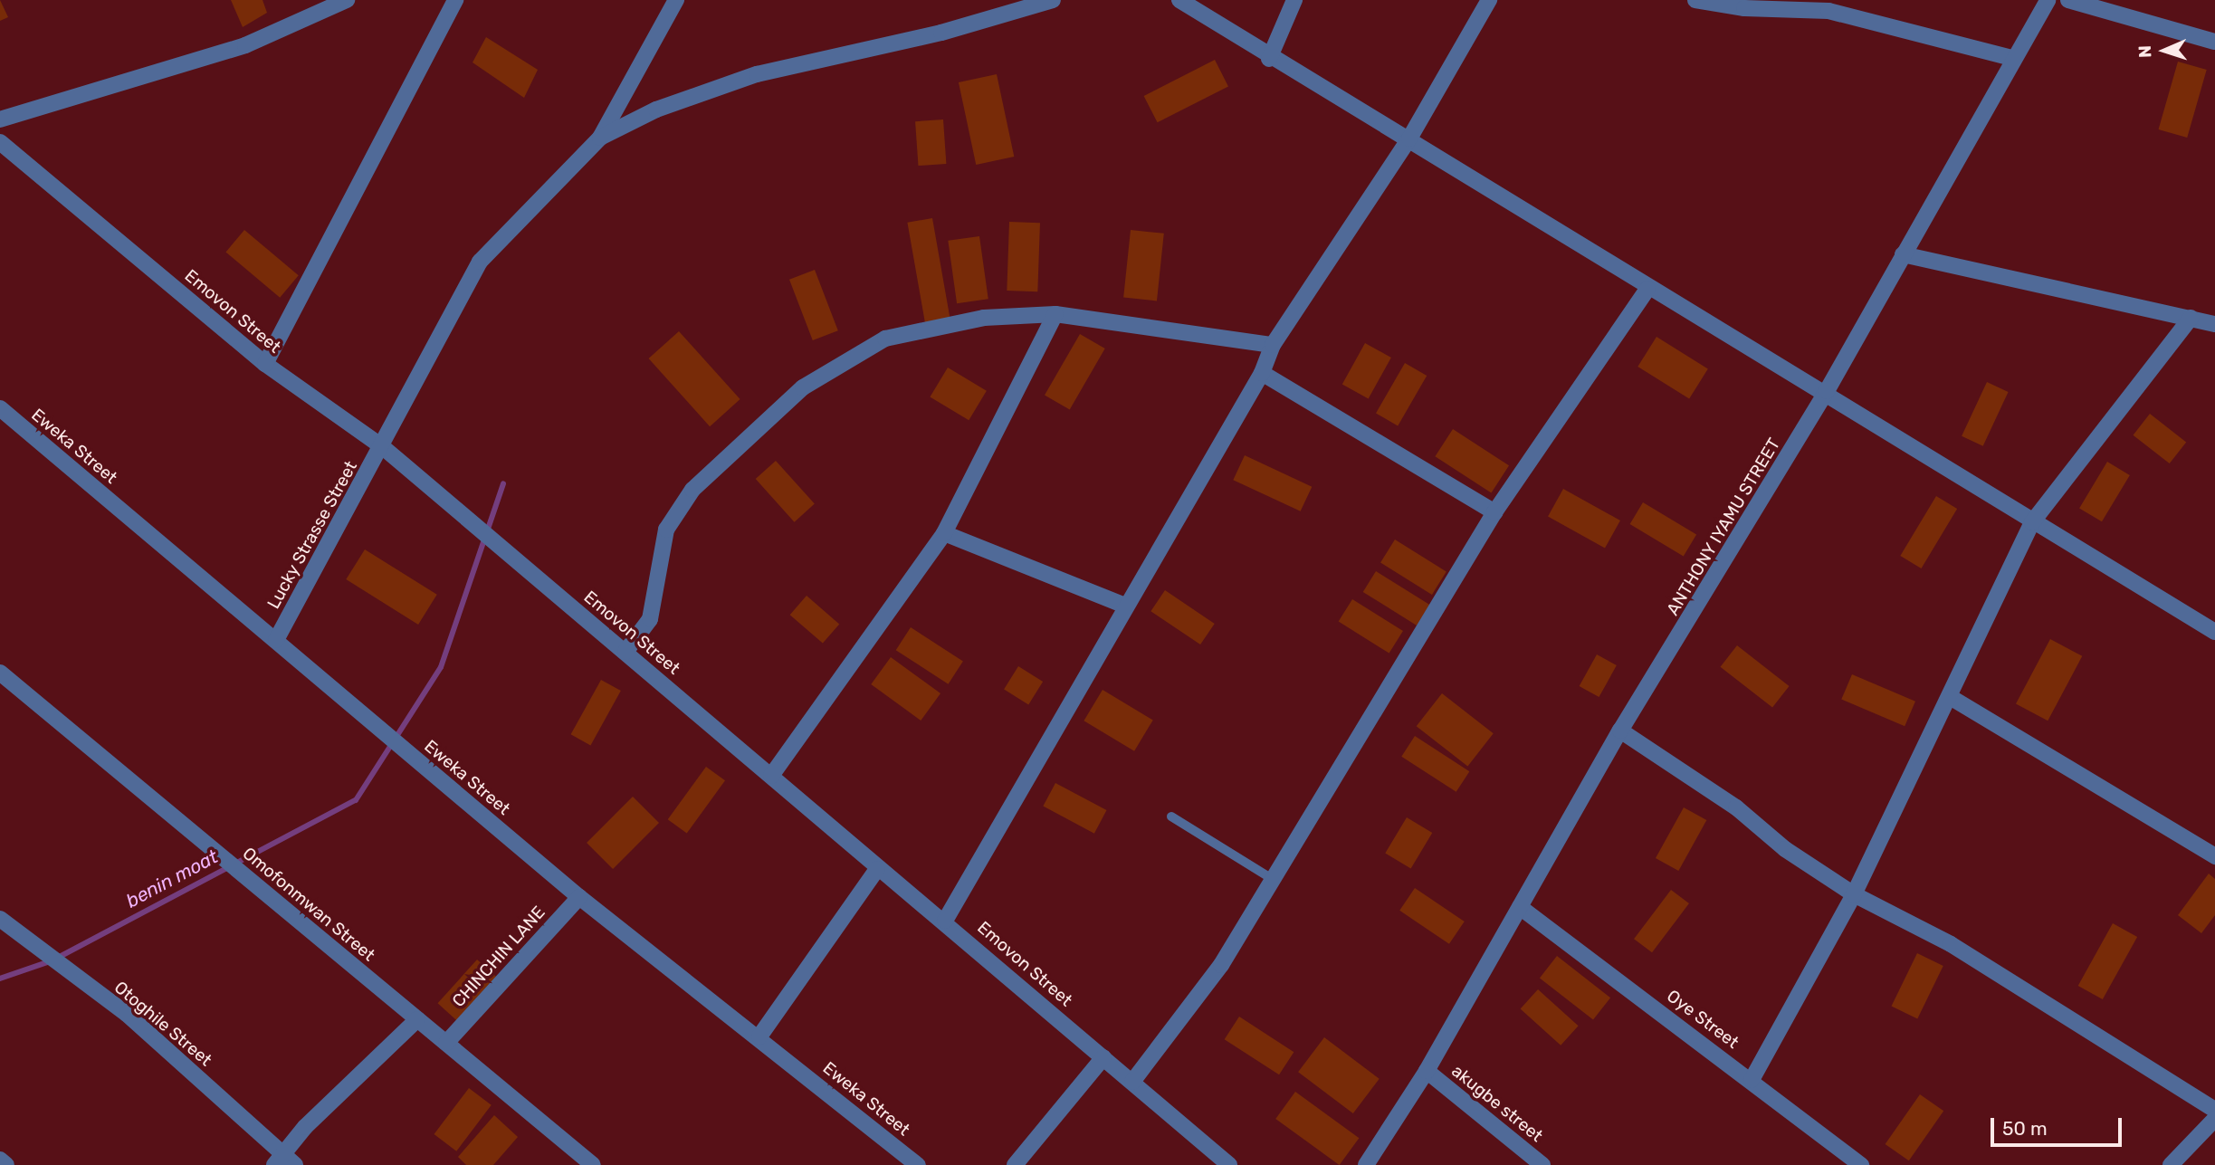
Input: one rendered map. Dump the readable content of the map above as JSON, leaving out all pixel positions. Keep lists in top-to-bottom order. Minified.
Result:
{"streets":{"street":["Emovon Street","Eweka Street","ANTHONY IYAMU STREET","Lucky Strasse Street","Omofonmwan Street","CHINCHIN LANE","Oye Street","Otoghile Street","akugbe street"]},"crossings":[["Emovon Street","Lucky Strasse Street"],["Eweka Street","Lucky Strasse Street"],["Eweka Street","CHINCHIN LANE"],["ANTHONY IYAMU STREET","Oye Street"],["ANTHONY IYAMU STREET","akugbe street"],["Omofonmwan Street","CHINCHIN LANE"]],"water":["benin moat"],"scale_bar":"50 m","north":"left"}
